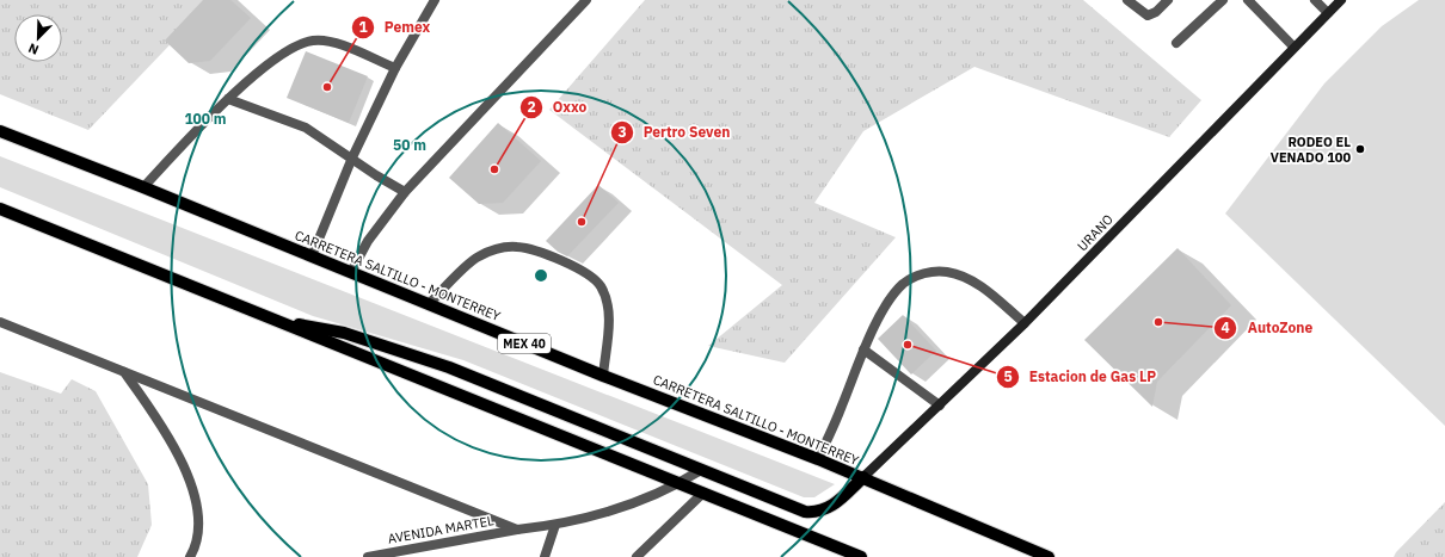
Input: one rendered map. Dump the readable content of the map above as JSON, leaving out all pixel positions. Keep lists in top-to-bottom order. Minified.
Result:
{"streets":{"main road":["CARRETERA SALTILLO - MONTERREY","MEX 40"],"street":["URANO","AVENIDA MARTEL"]},"crossings":[["URANO","CARRETERA SALTILLO - MONTERREY"]],"places":["Pemex","RODEO EL VENADO 100","Oxxo","Pertro Seven","AutoZone","Estacion de Gas LP"],"north":"bottom left","rings":["100 m","50 m"]}
